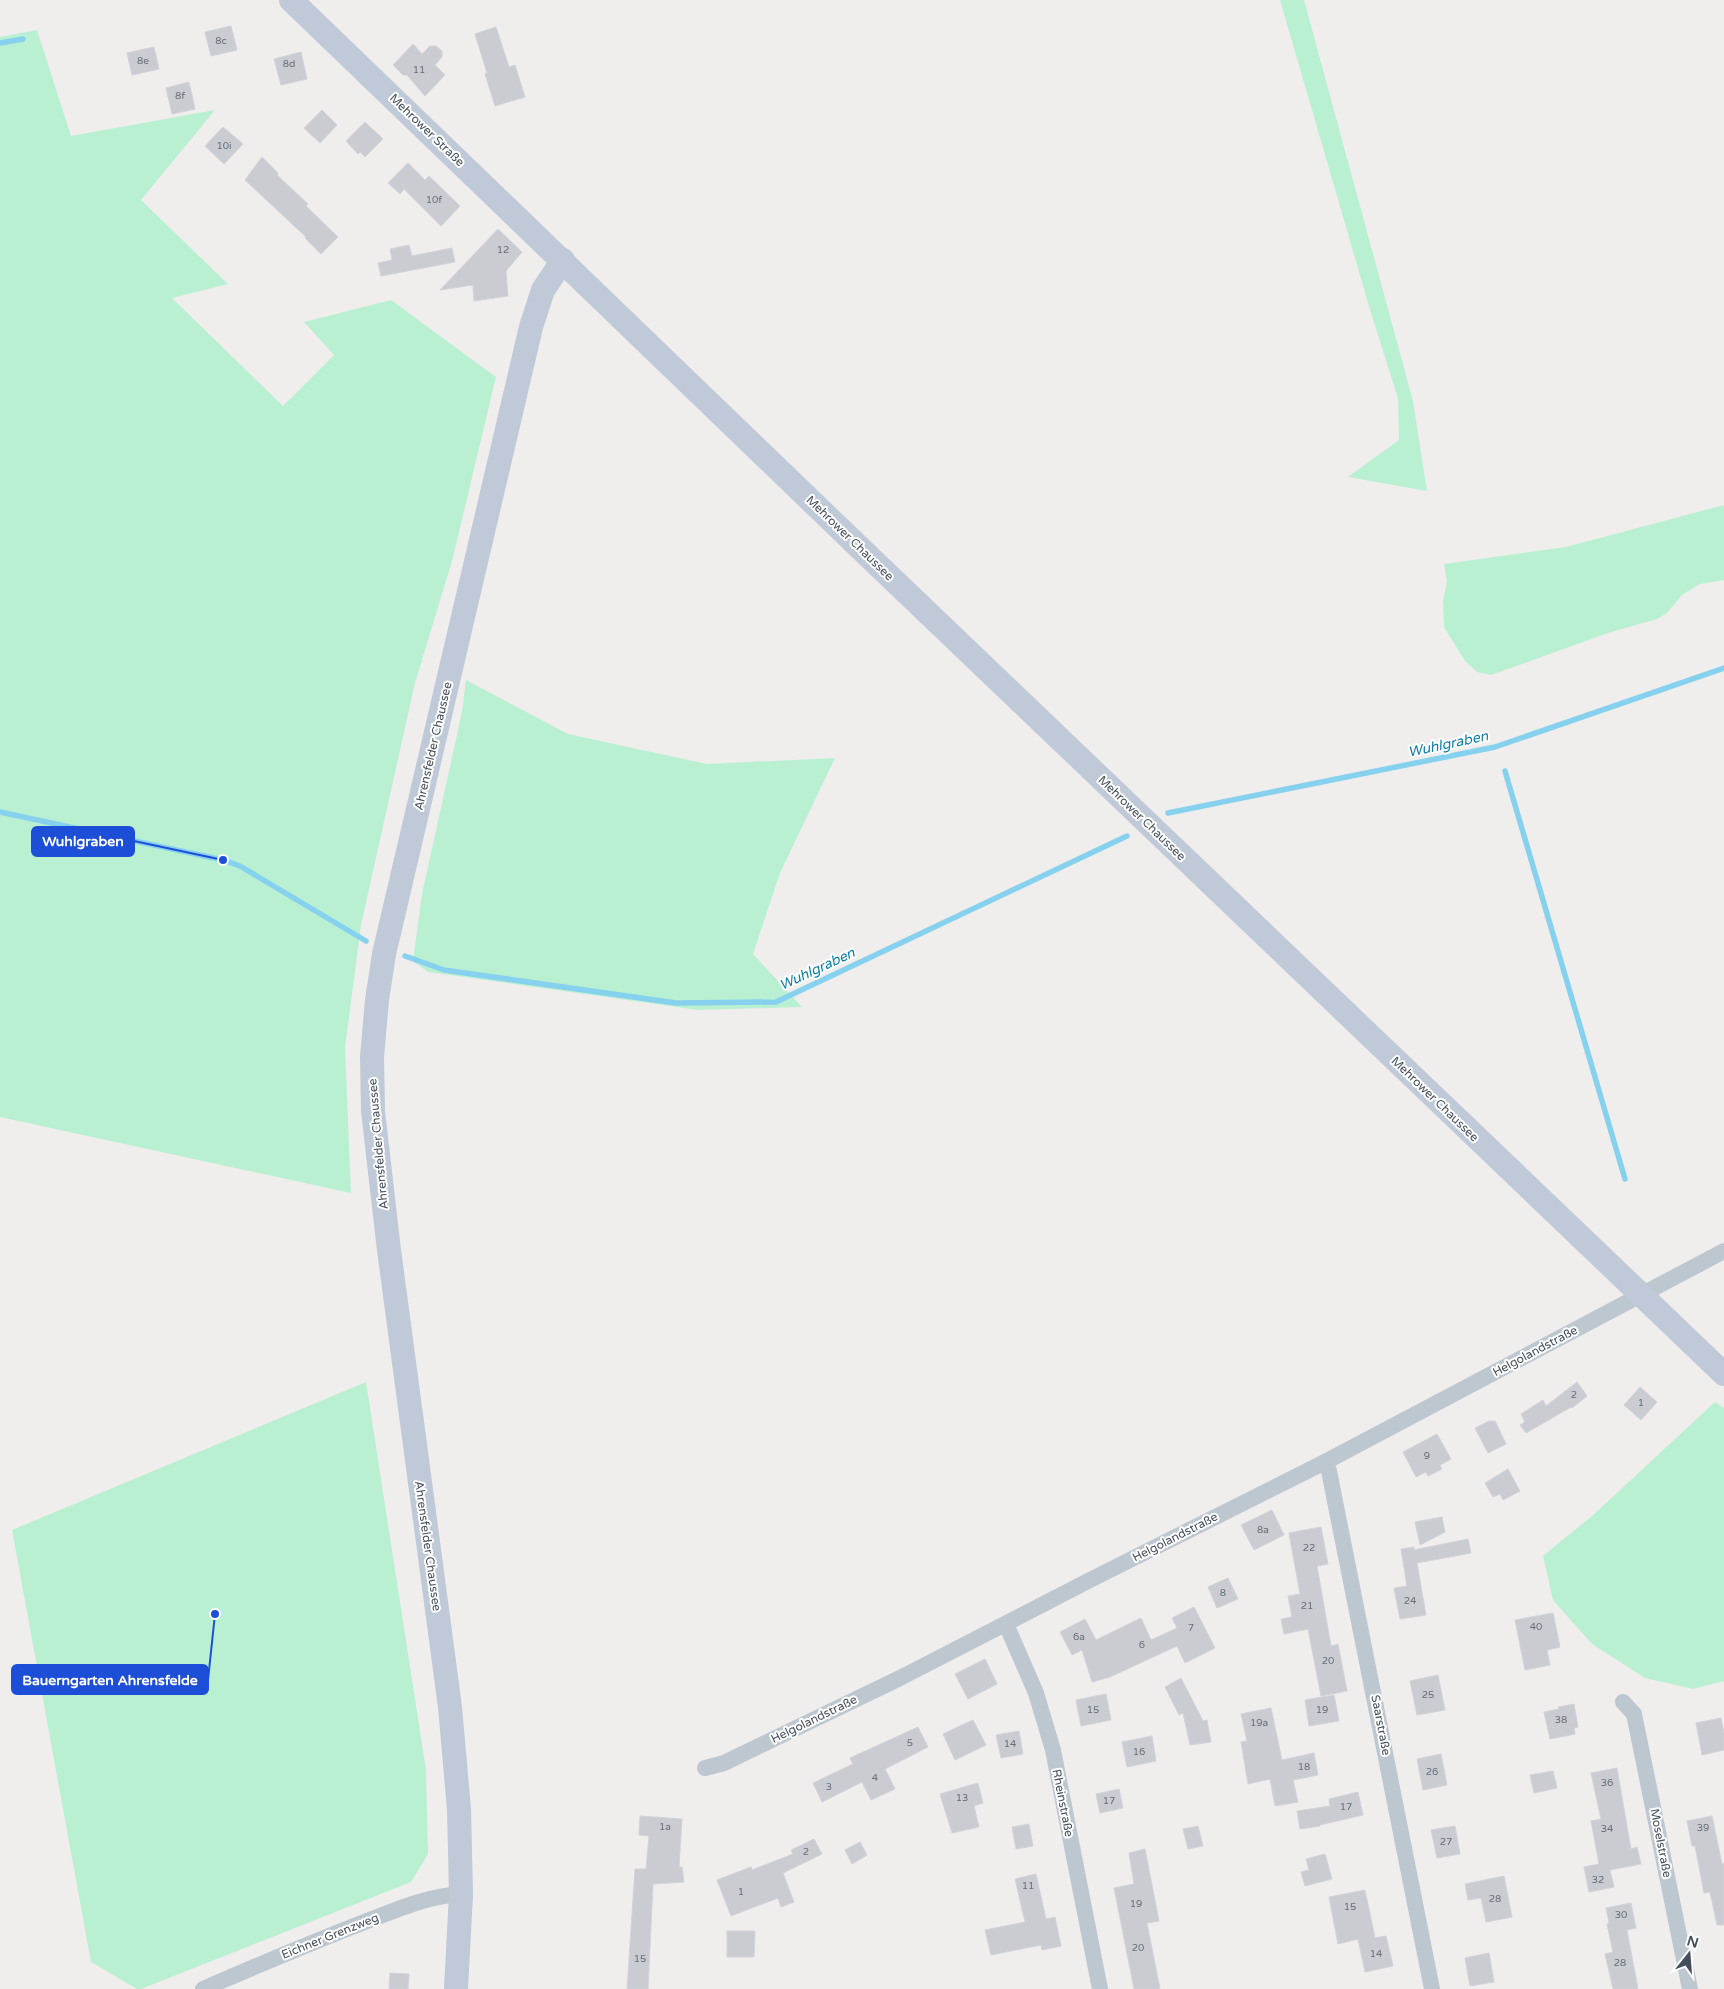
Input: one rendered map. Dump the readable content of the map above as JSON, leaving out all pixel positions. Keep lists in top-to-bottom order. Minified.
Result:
{"streets":{"main road":["Mehrower Straße","Mehrower Chaussee","Ahrensfelder Chaussee"],"street":["Helgolandstraße","Saarstraße","Rheinstraße","Moselstraße","Eichner Grenzweg"]},"crossings":[["Mehrower Straße","Mehrower Chaussee"],["Mehrower Straße","Ahrensfelder Chaussee"],["Mehrower Chaussee","Ahrensfelder Chaussee"],["Mehrower Chaussee","Helgolandstraße"],["Ahrensfelder Chaussee","Eichner Grenzweg"],["Helgolandstraße","Saarstraße"],["Helgolandstraße","Rheinstraße"]],"water":["Wuhlgraben"],"places":["Wuhlgraben","Bauerngarten Ahrensfelde"],"house_numbers":["8c","8e","8d","11","8f","10i","10f","12","2","1","9","8a","22","8","24","21","40","7","6a","6","20","25","15","19","38","19a","5","14","16","18","26","4","36","3","13","17","17","1a","39","34","27","2","32","11","1","28","19","15","30","20","14","15","28"],"north":"top"}
